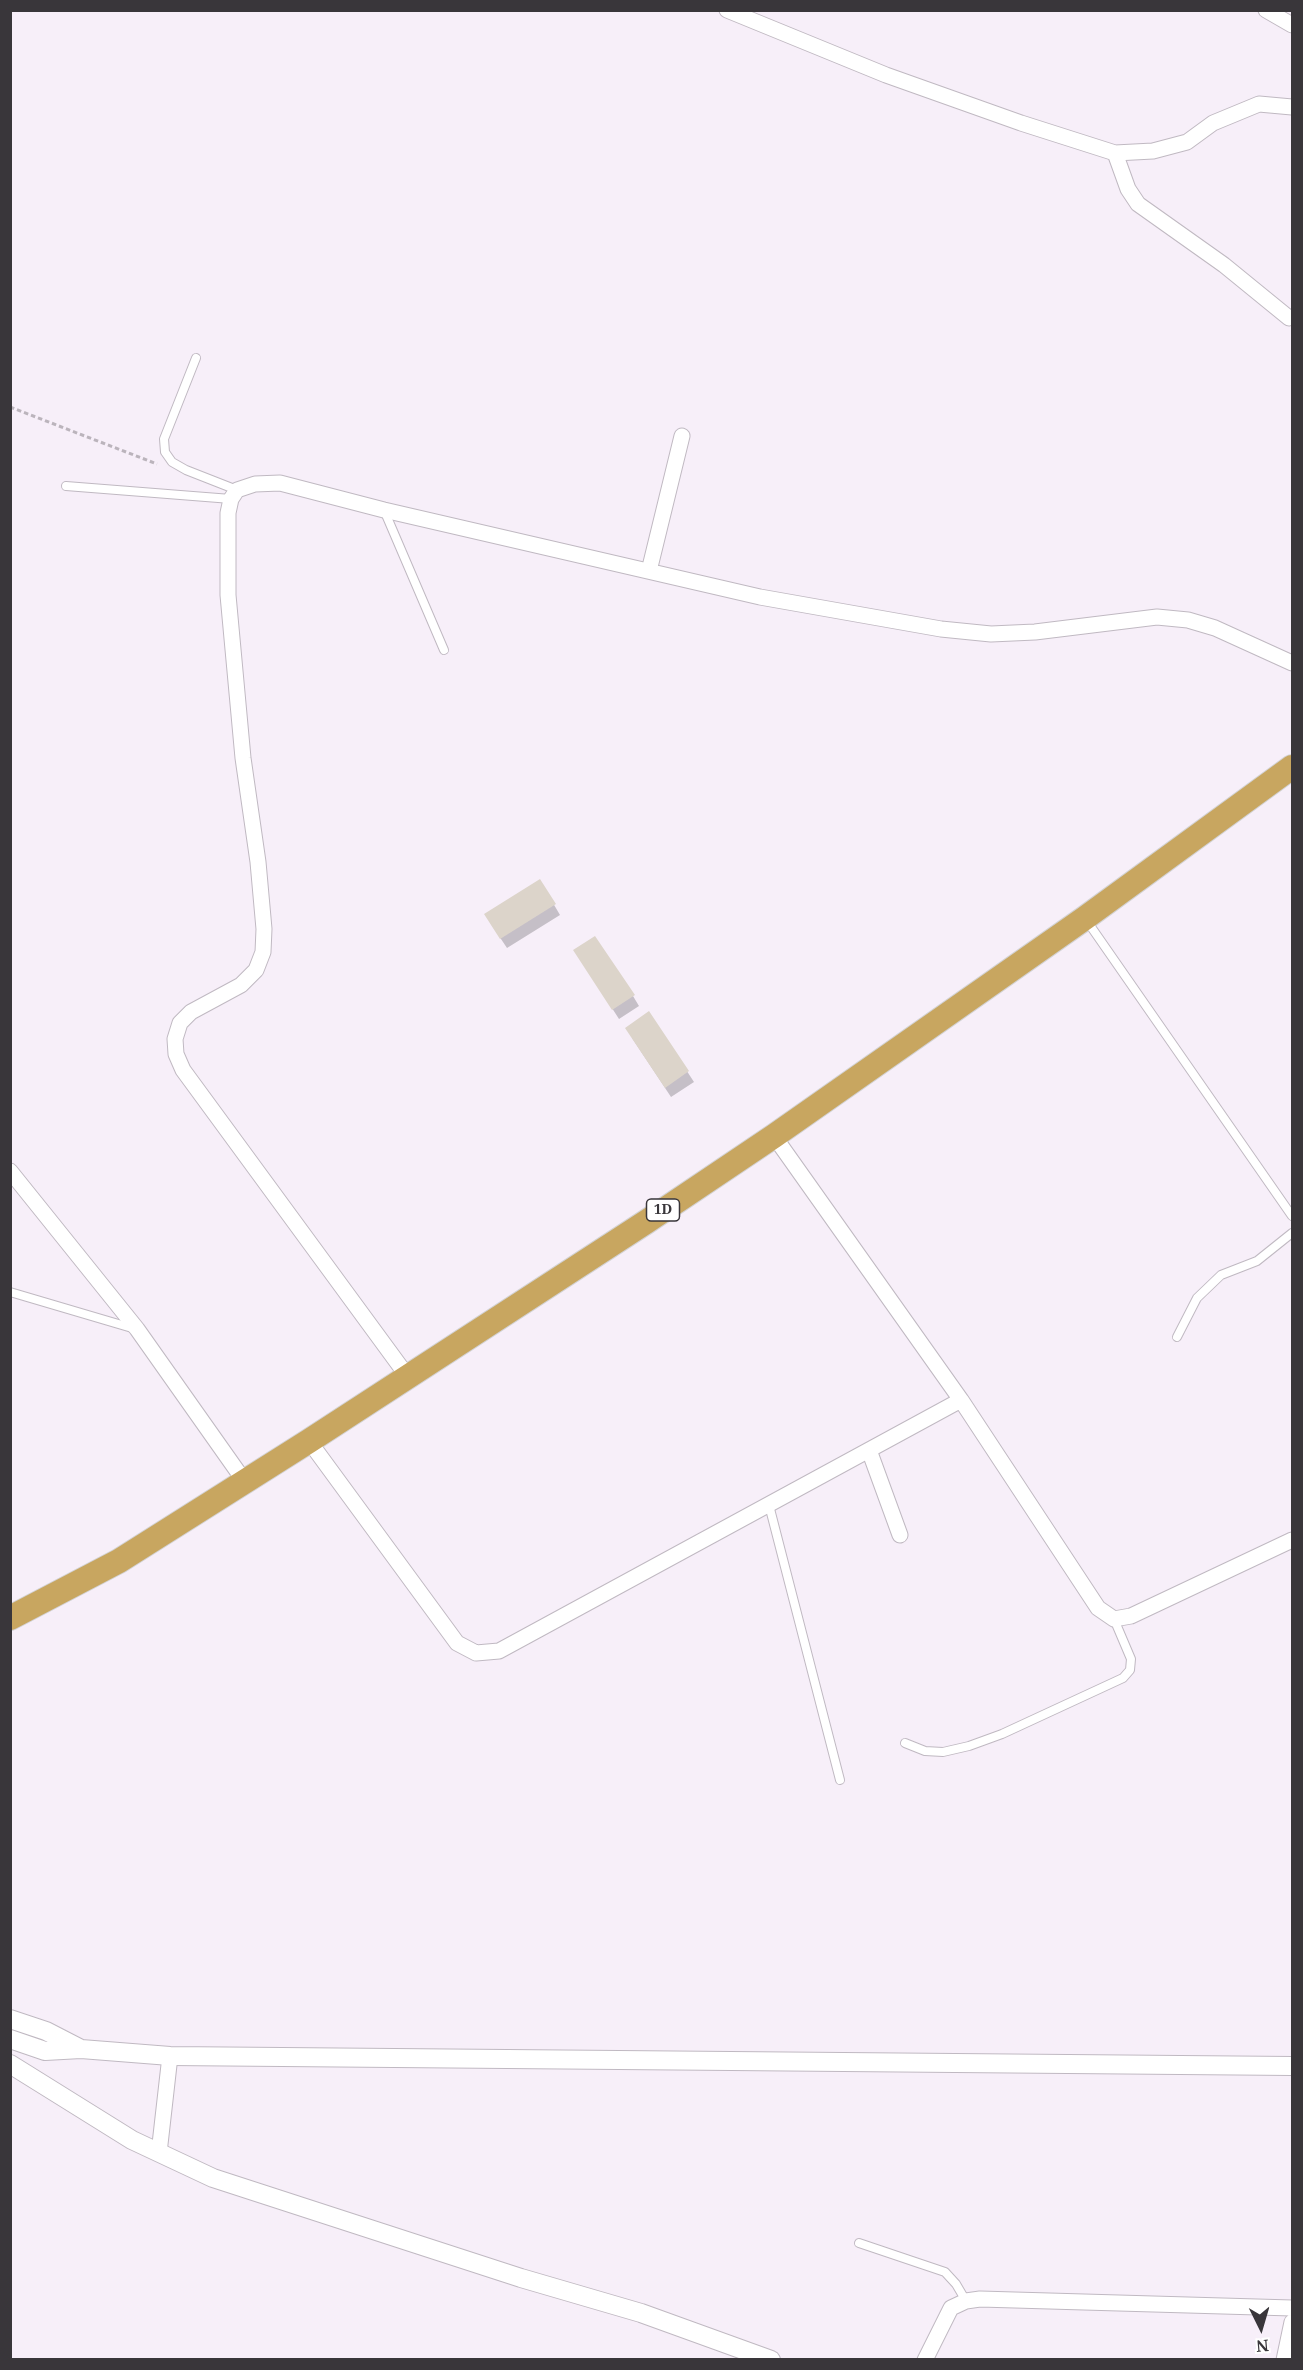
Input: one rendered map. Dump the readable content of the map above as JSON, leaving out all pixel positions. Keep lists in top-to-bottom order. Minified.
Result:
{"streets":{"highway":["1D"]},"north":"bottom"}
